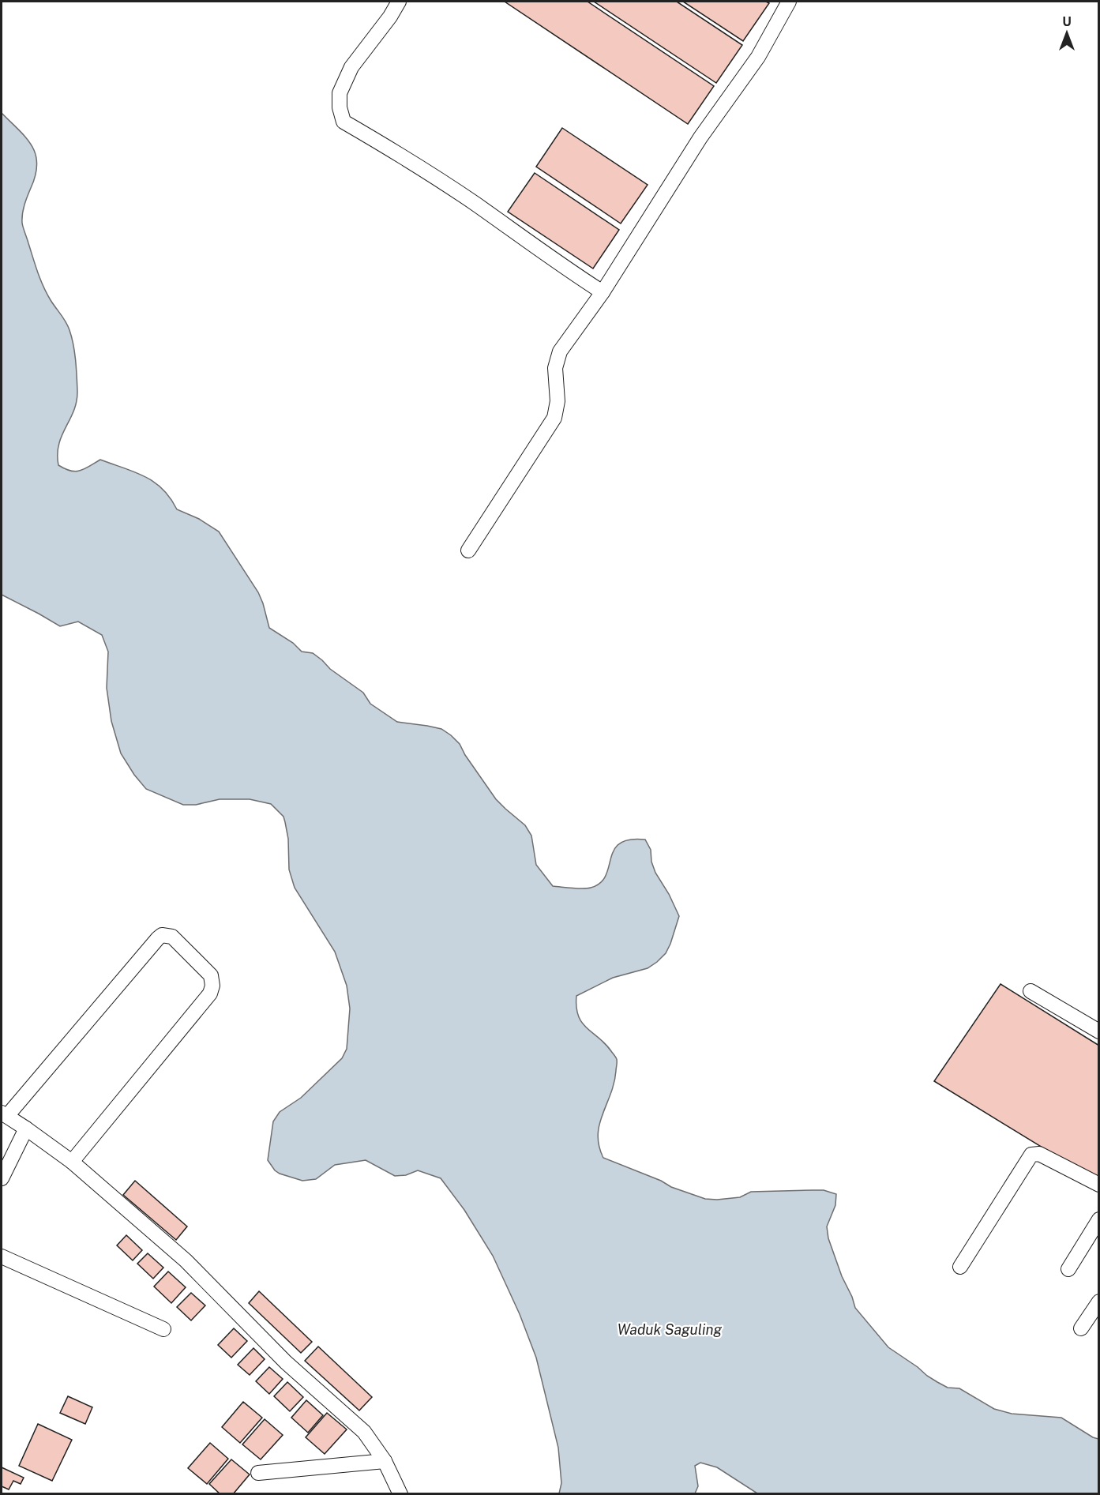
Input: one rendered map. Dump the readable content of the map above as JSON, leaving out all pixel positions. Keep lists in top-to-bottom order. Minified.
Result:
{"water":["Waduk Saguling"],"north":"top"}
